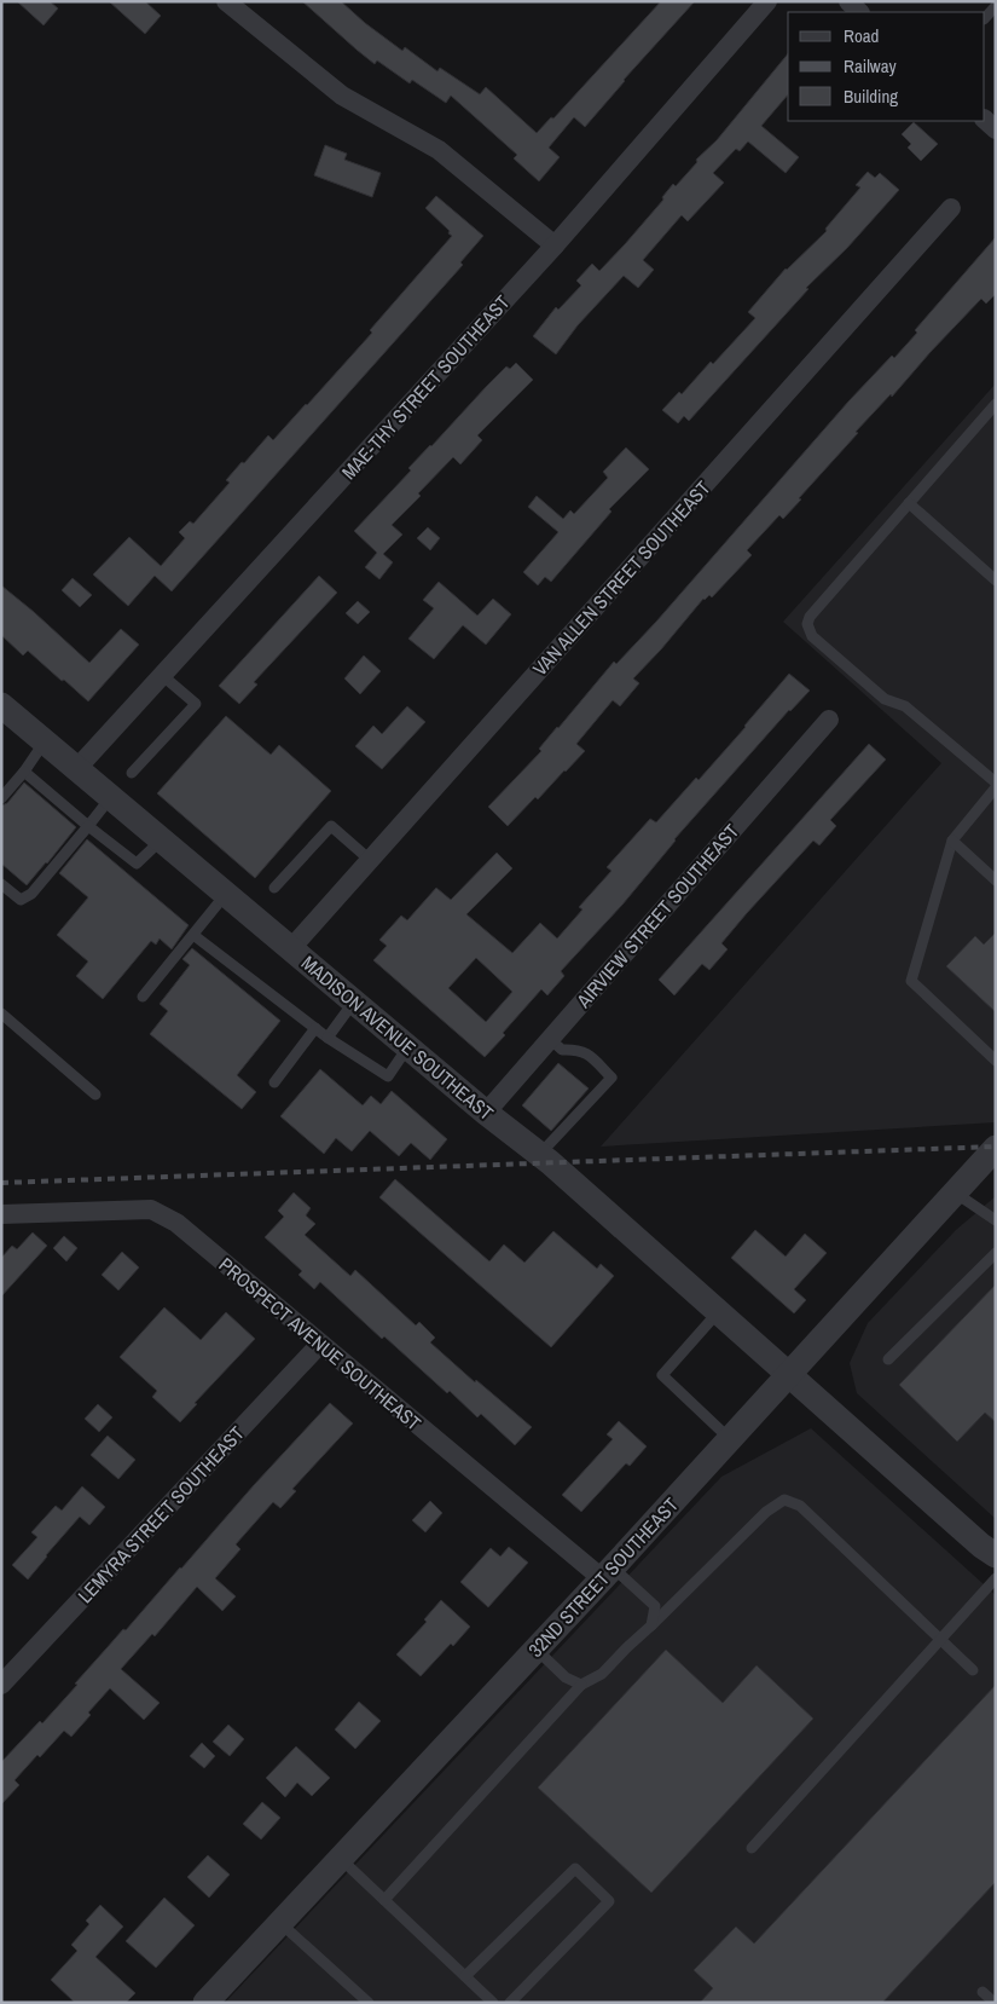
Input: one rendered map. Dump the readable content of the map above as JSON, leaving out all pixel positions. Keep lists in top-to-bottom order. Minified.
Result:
{"streets":{"street":["MAE-THY STREET SOUTHEAST","VAN ALLEN STREET SOUTHEAST","AIRVIEW STREET SOUTHEAST","MADISON AVENUE SOUTHEAST","PROSPECT AVENUE SOUTHEAST","LEMYRA STREET SOUTHEAST","32ND STREET SOUTHEAST"]},"crossings":[["MAE-THY STREET SOUTHEAST","MADISON AVENUE SOUTHEAST"],["VAN ALLEN STREET SOUTHEAST","MADISON AVENUE SOUTHEAST"],["AIRVIEW STREET SOUTHEAST","MADISON AVENUE SOUTHEAST"],["MADISON AVENUE SOUTHEAST","32ND STREET SOUTHEAST"],["PROSPECT AVENUE SOUTHEAST","LEMYRA STREET SOUTHEAST"],["PROSPECT AVENUE SOUTHEAST","32ND STREET SOUTHEAST"]],"legend":["Road","Railway","Building"]}
